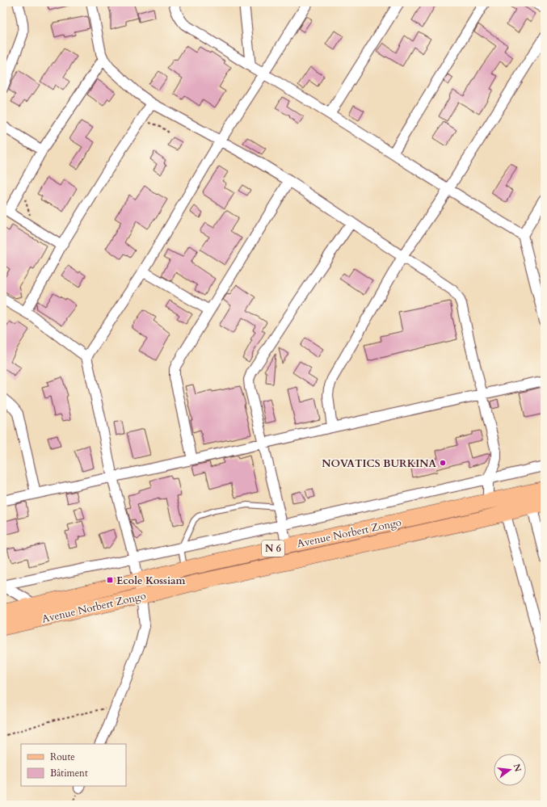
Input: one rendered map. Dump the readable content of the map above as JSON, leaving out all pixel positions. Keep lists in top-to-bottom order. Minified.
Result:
{"streets":{"main road":["Avenue Norbert Zongo","N 6"]},"places":{"other":["NOVATICS BURKINA"],"transit":["Ecole Kossiam"]},"legend":["Route","Bâtiment"],"north":"right"}
